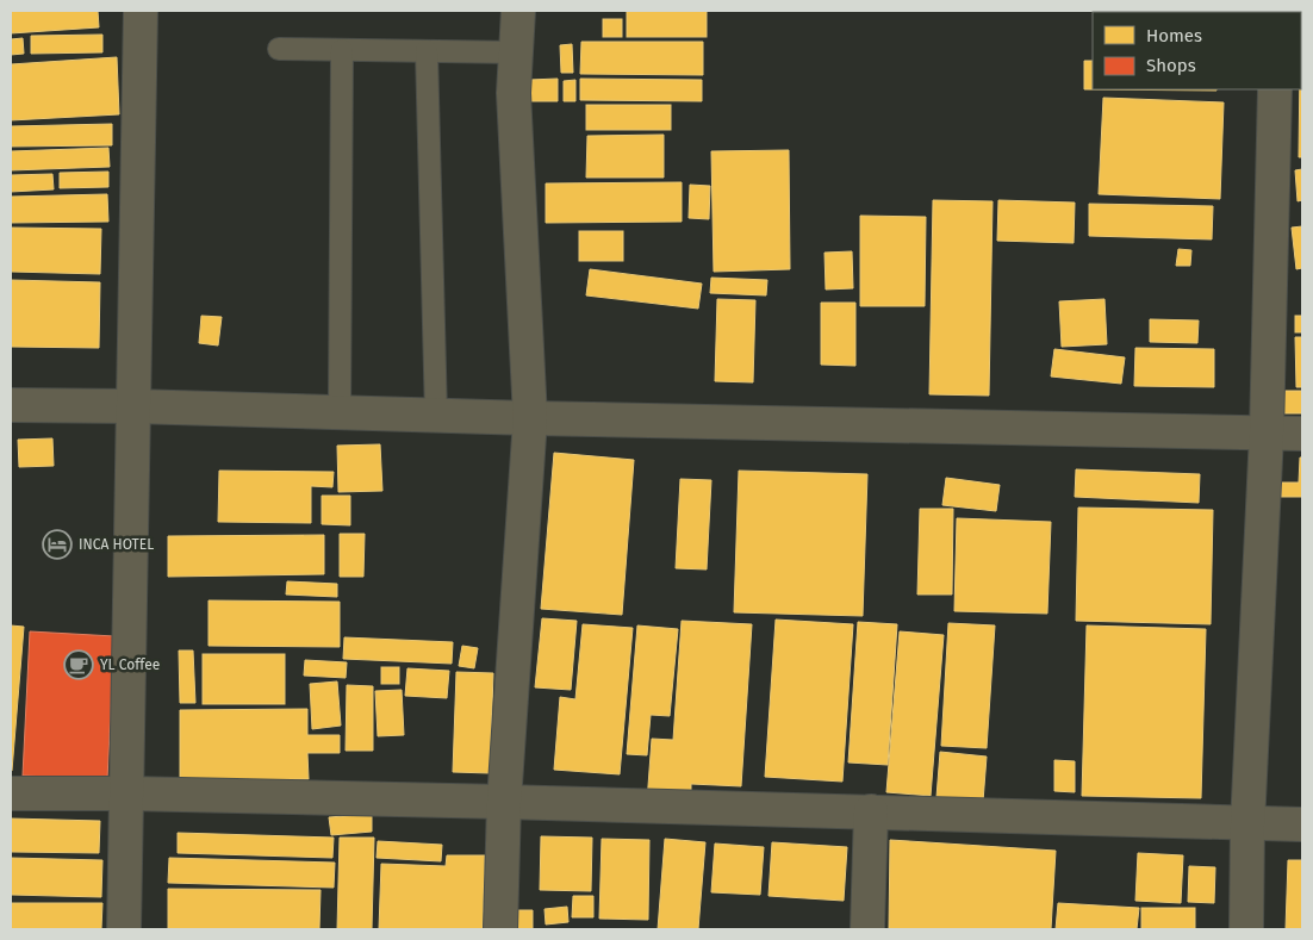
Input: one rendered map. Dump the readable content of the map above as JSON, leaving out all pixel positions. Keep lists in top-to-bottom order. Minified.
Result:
{"places":{"hotel":["INCA HOTEL"],"cafe":["YL Coffee"]},"legend":["Homes","Shops"]}
